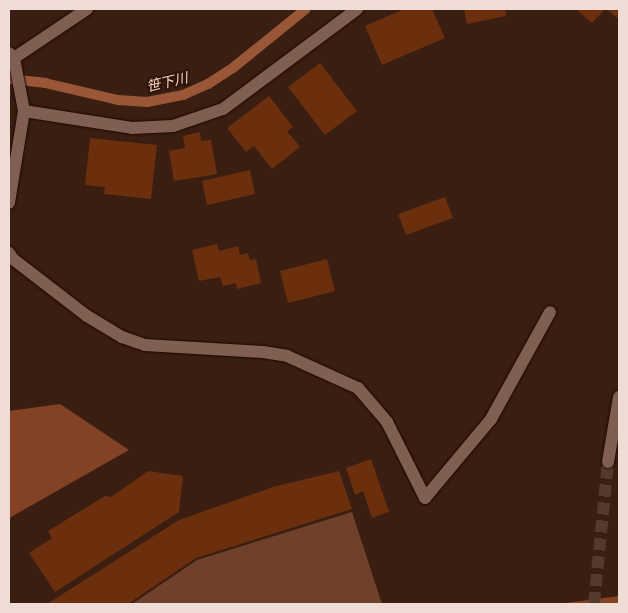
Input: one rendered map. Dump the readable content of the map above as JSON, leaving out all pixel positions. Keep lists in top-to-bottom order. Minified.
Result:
{"water":["笹下川"]}
